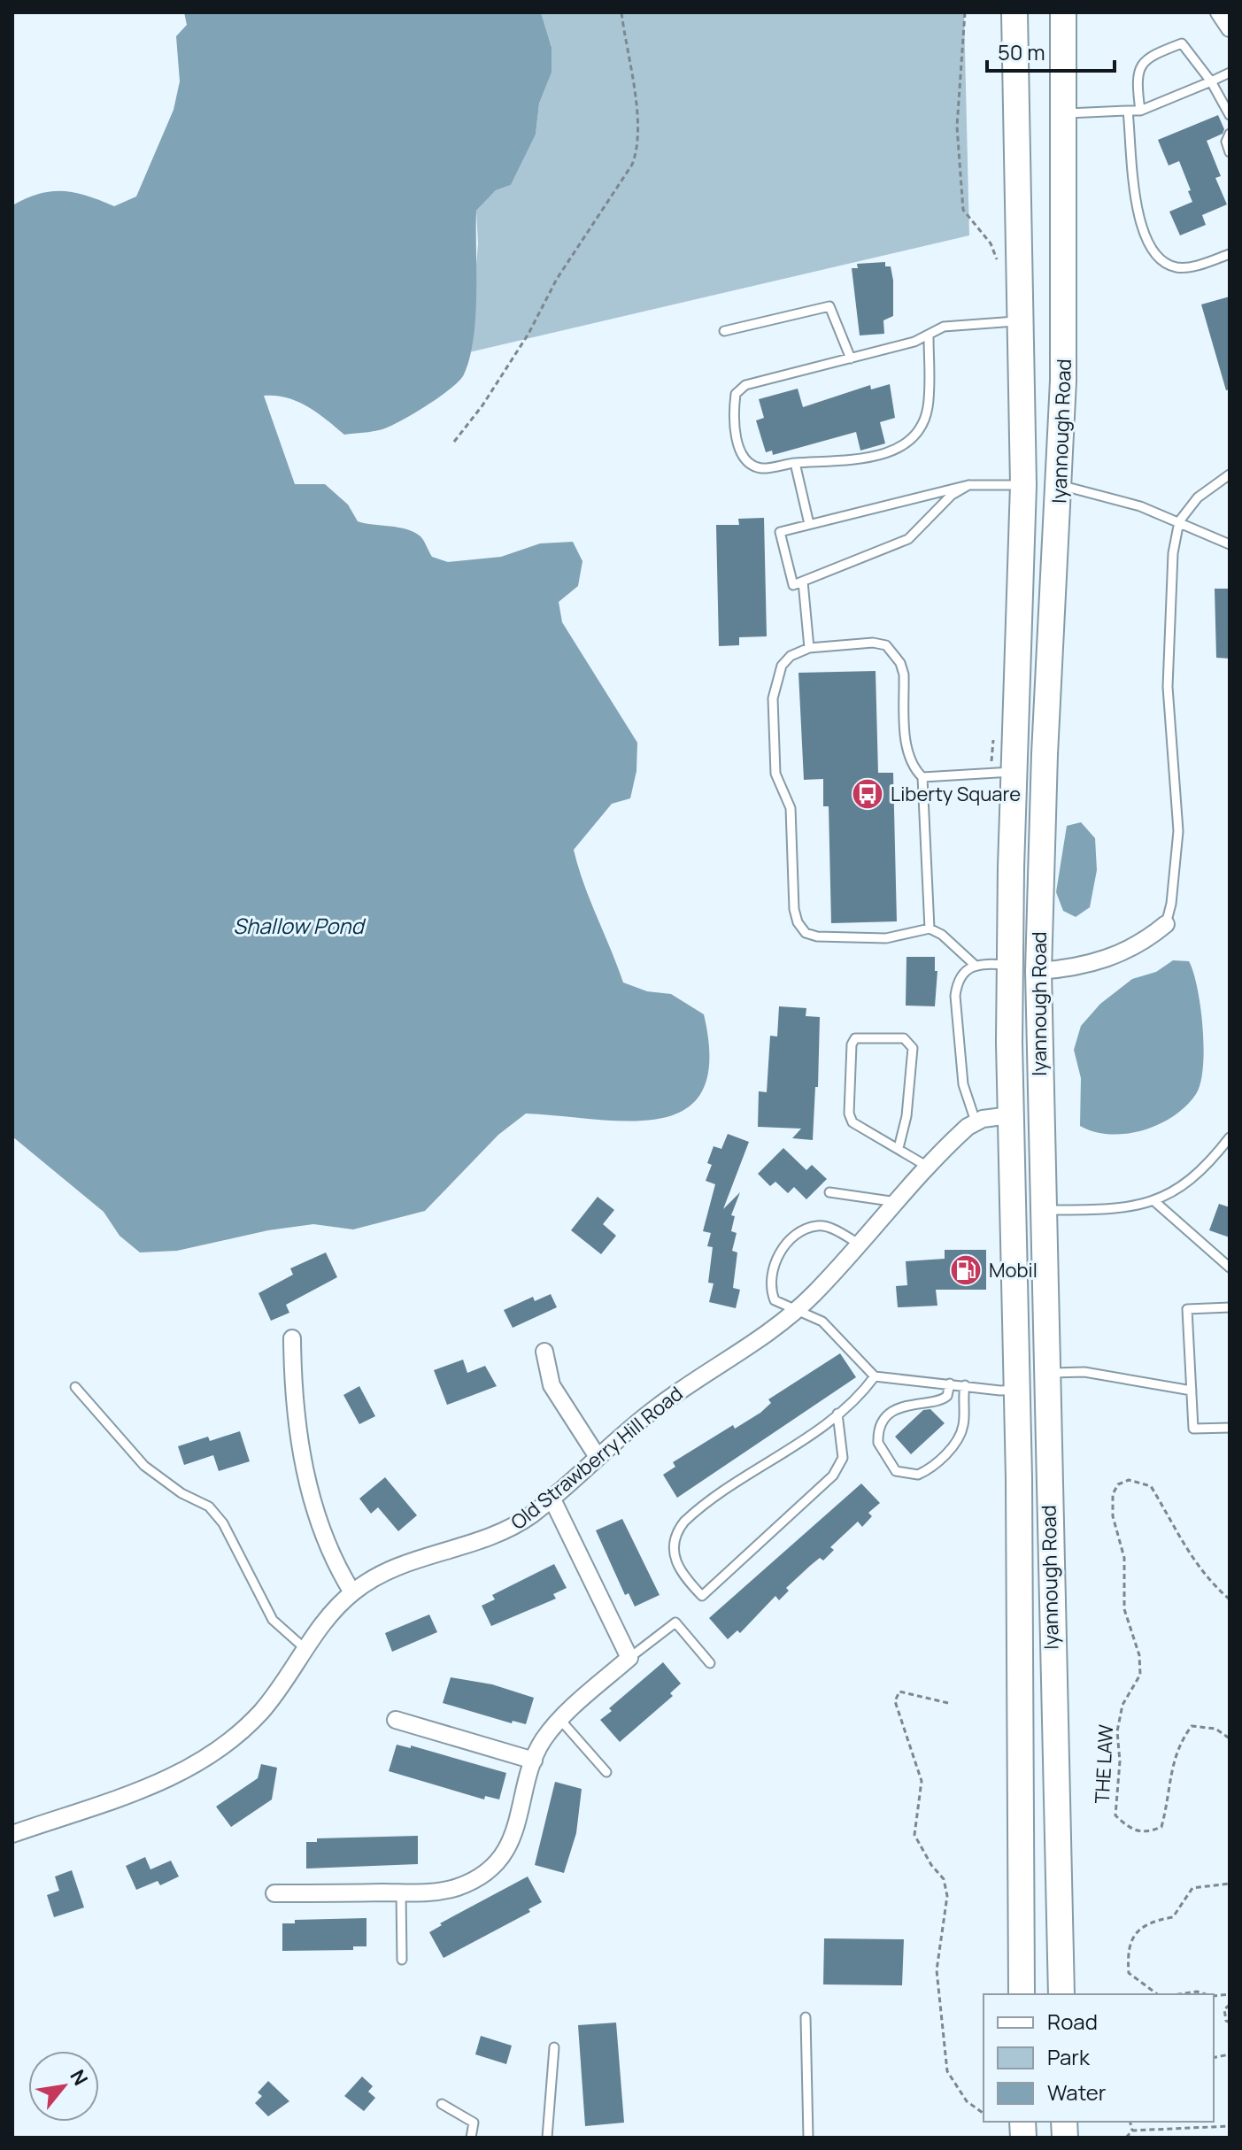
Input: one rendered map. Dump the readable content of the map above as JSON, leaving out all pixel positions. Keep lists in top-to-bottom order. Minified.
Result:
{"streets":{"main road":["Iyannough Road"],"street":["Old Strawberry Hill Road"],"path":["THE LAW"]},"water":["Shallow Pond"],"places":{"bus stop":["Liberty Square"],"fuel station":["Mobil"]},"legend":["Road","Park","Water"],"scale_bar":"50 m","north":"top right"}
